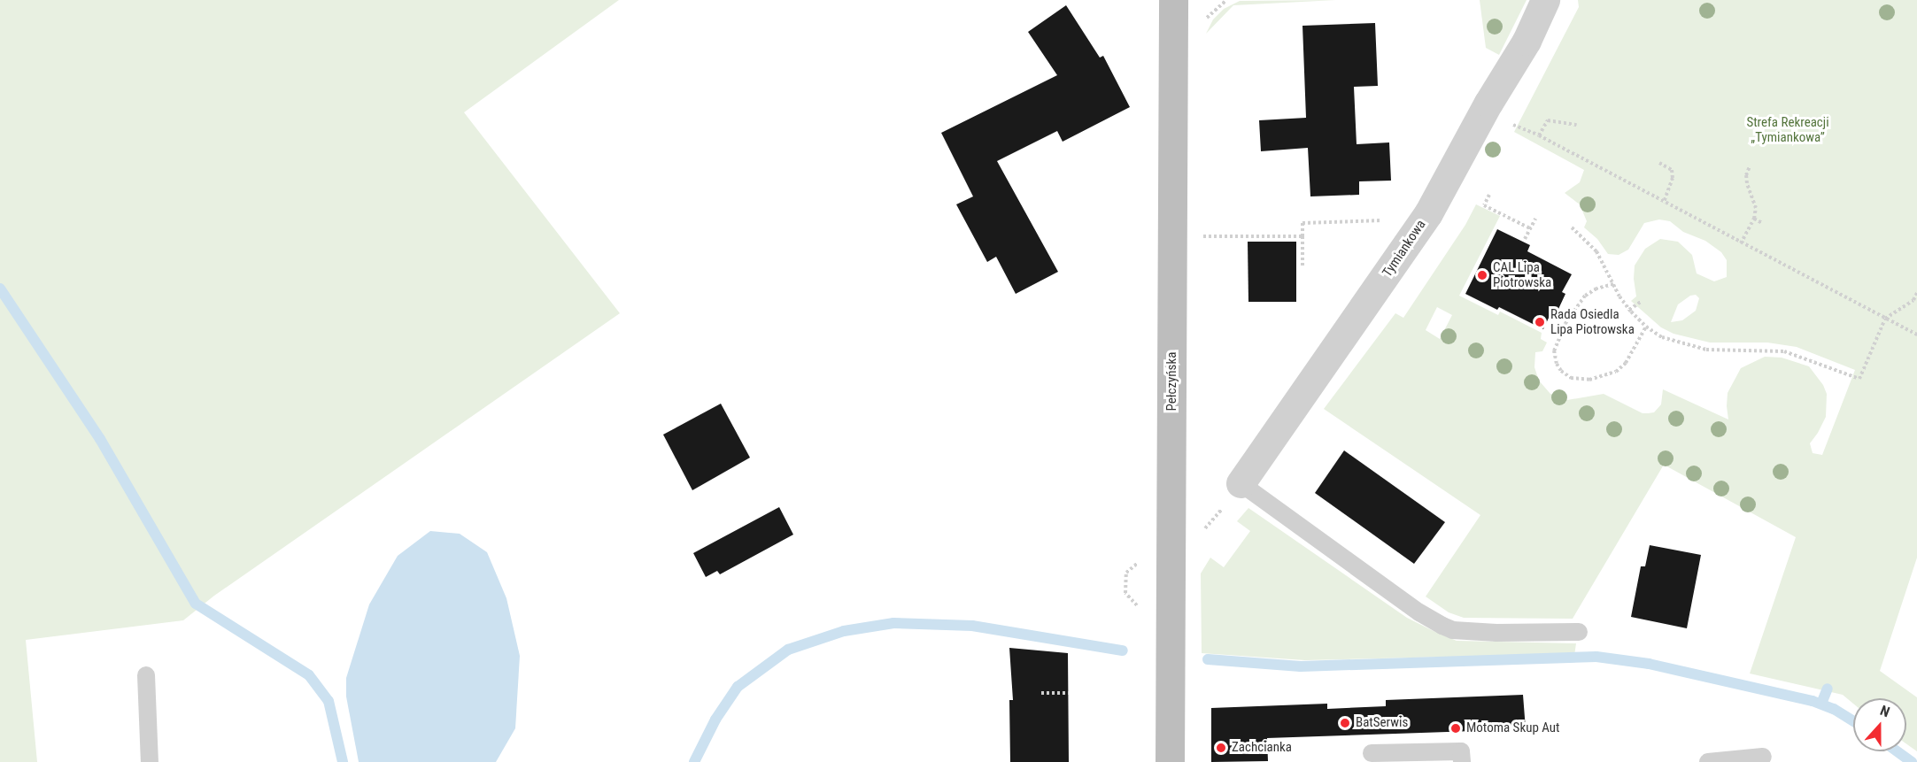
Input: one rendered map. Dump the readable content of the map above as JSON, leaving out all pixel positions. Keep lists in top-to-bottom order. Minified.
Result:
{"streets":{"main road":["Pełczyńska"],"street":["Tymiankowa"]},"parks":["Strefa Rekreacji „Tymiankowa”"],"places":["CAL Lipa Piotrowska","Rada Osiedla Lipa Piotrowska","BatSerwis","Motoma Skup Aut","Zachcianka"],"north":"top"}
